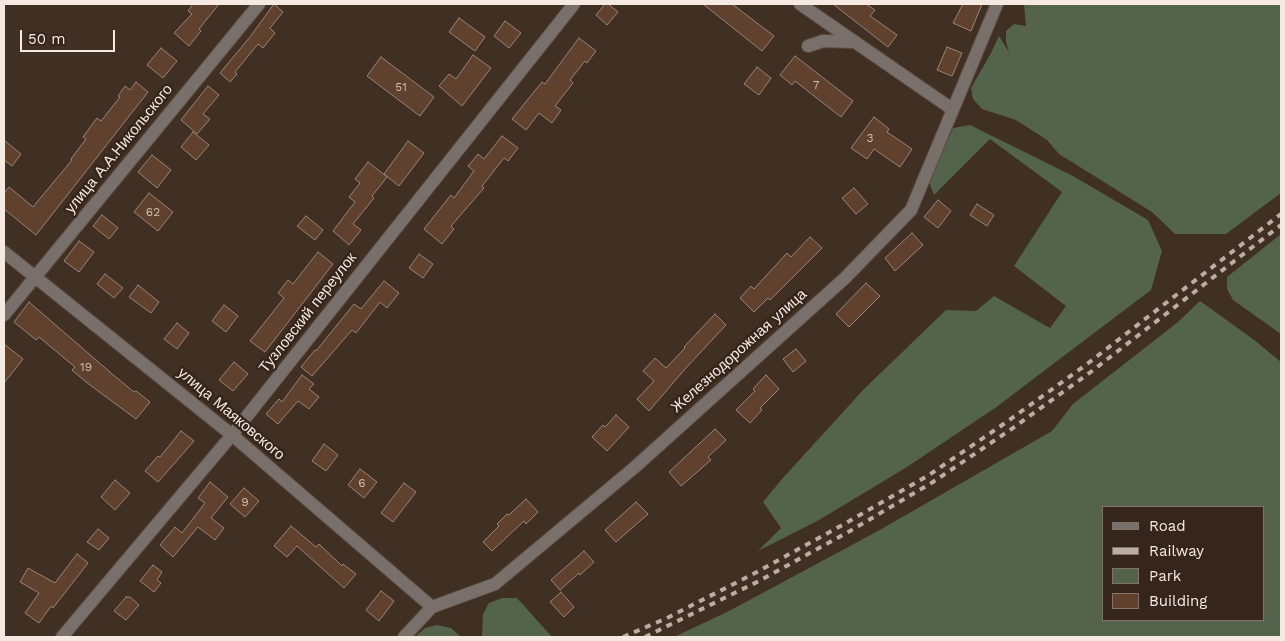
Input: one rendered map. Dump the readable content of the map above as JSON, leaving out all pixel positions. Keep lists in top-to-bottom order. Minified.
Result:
{"streets":{"street":["улица А.А.Никольского","Тузловский переулок","Железнодорожная улица","улица Маяковского"]},"crossings":[["улица А.А.Никольского","улица Маяковского"],["Тузловский переулок","улица Маяковского"],["Железнодорожная улица","улица Маяковского"]],"house_numbers":["7","51","3","62","19","6","9"],"legend":["Road","Railway","Park","Building"],"scale_bar":"50 m"}
